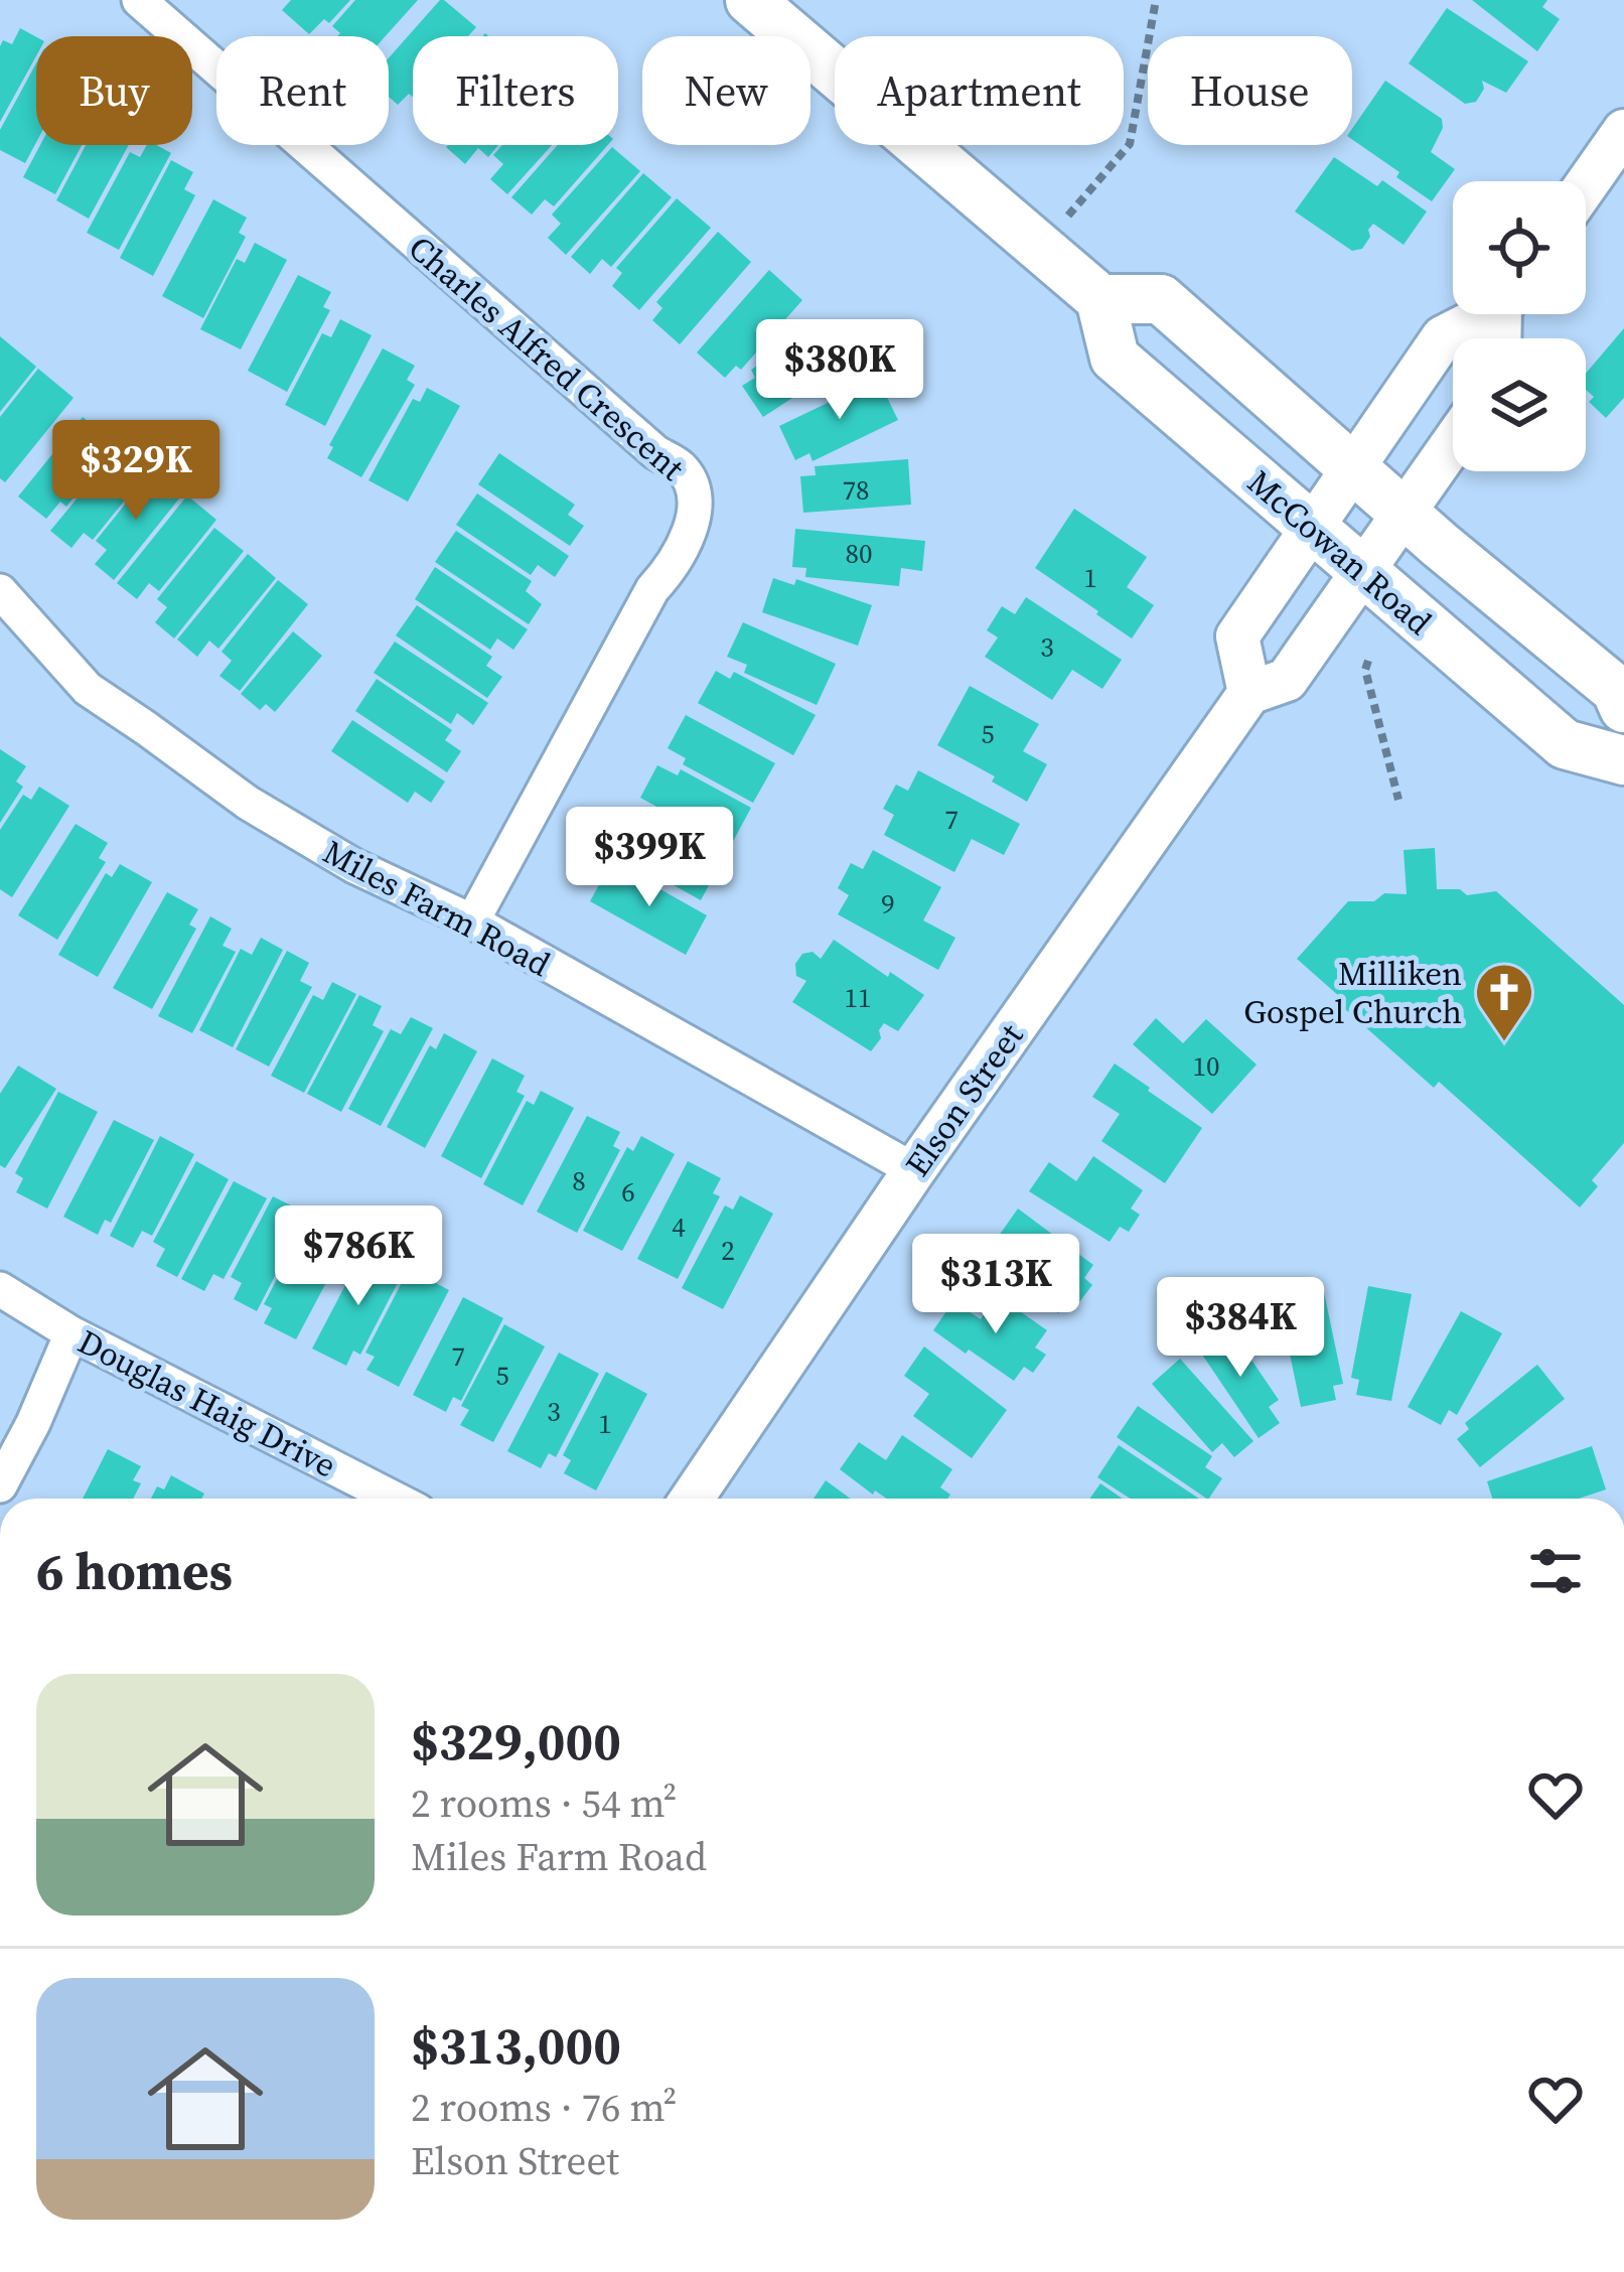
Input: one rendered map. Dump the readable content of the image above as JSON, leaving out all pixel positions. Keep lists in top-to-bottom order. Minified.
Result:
{"streets":{"main road":["McCowan Road"],"street":["Charles Alfred Crescent","Miles Farm Road","Elson Street","Douglas Haig Drive"]},"crossings":[["Charles Alfred Crescent","Miles Farm Road"],["McCowan Road","Elson Street"],["Miles Farm Road","Elson Street"]],"places":{"church":["Milliken Gospel Church"]},"house_numbers":["78","80","1","3","5","7","9","11","10","8","6","4","2","7","5","3","1"],"page":{"chip":["Buy","Rent","Filters","New","Apartment","House"],"price":["$380K","$329K","$399K","$786K","$313K","$384K"],"heading":"6 homes","list":[{"name":"$329,000","note":"2 rooms · 54 m² · Miles Farm Road"},{"name":"$313,000","note":"2 rooms · 76 m² · Elson Street"}]}}
